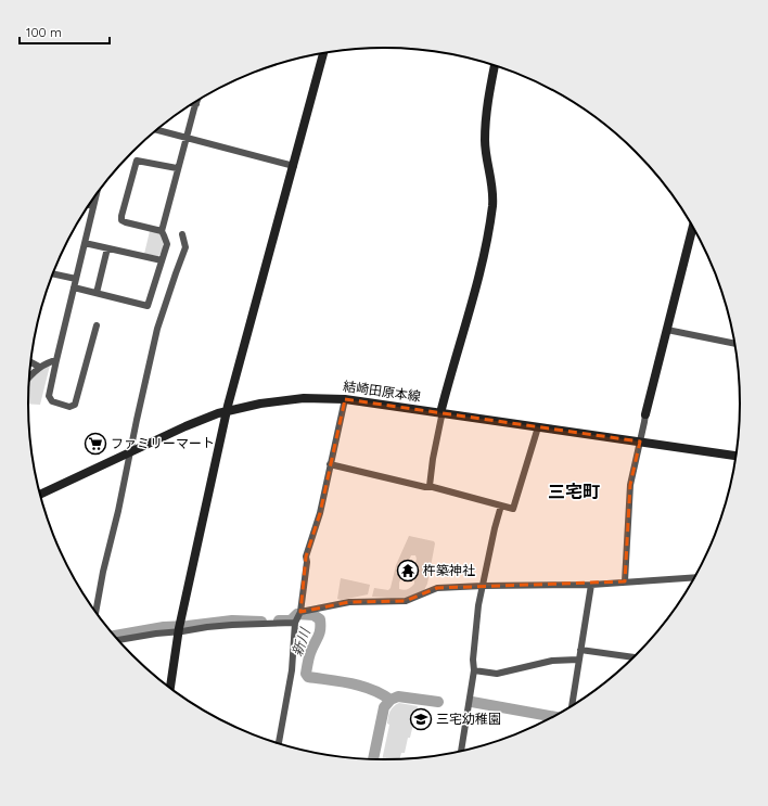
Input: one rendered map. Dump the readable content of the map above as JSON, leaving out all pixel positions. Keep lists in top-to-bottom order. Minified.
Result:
{"streets":{"street":["結崎田原本線"]},"districts":["三宅町"],"water":["新川"],"places":{"supermarket":["ファミリーマート"],"temple":["杵築神社"],"school or university":["三宅幼稚園"]},"scale_bar":"100 m"}
